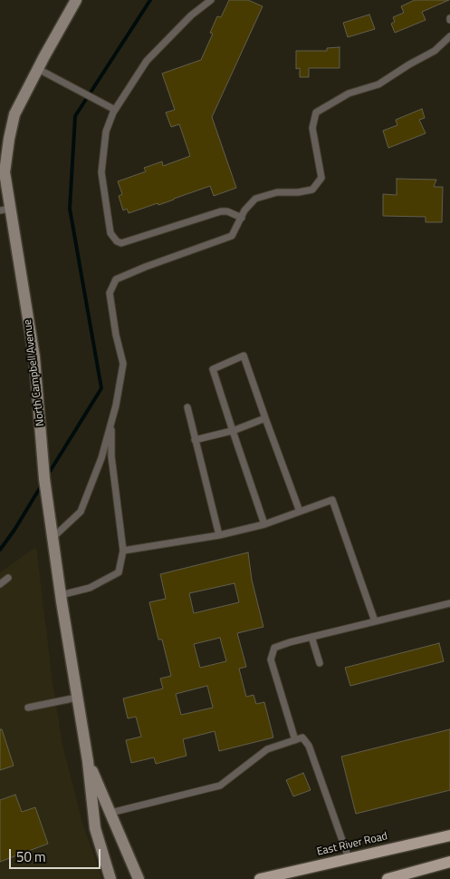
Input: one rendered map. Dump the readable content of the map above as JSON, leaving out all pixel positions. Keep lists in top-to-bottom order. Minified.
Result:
{"streets":{"main road":["North Campbell Avenue","East River Road"]},"scale_bar":"50 m"}
